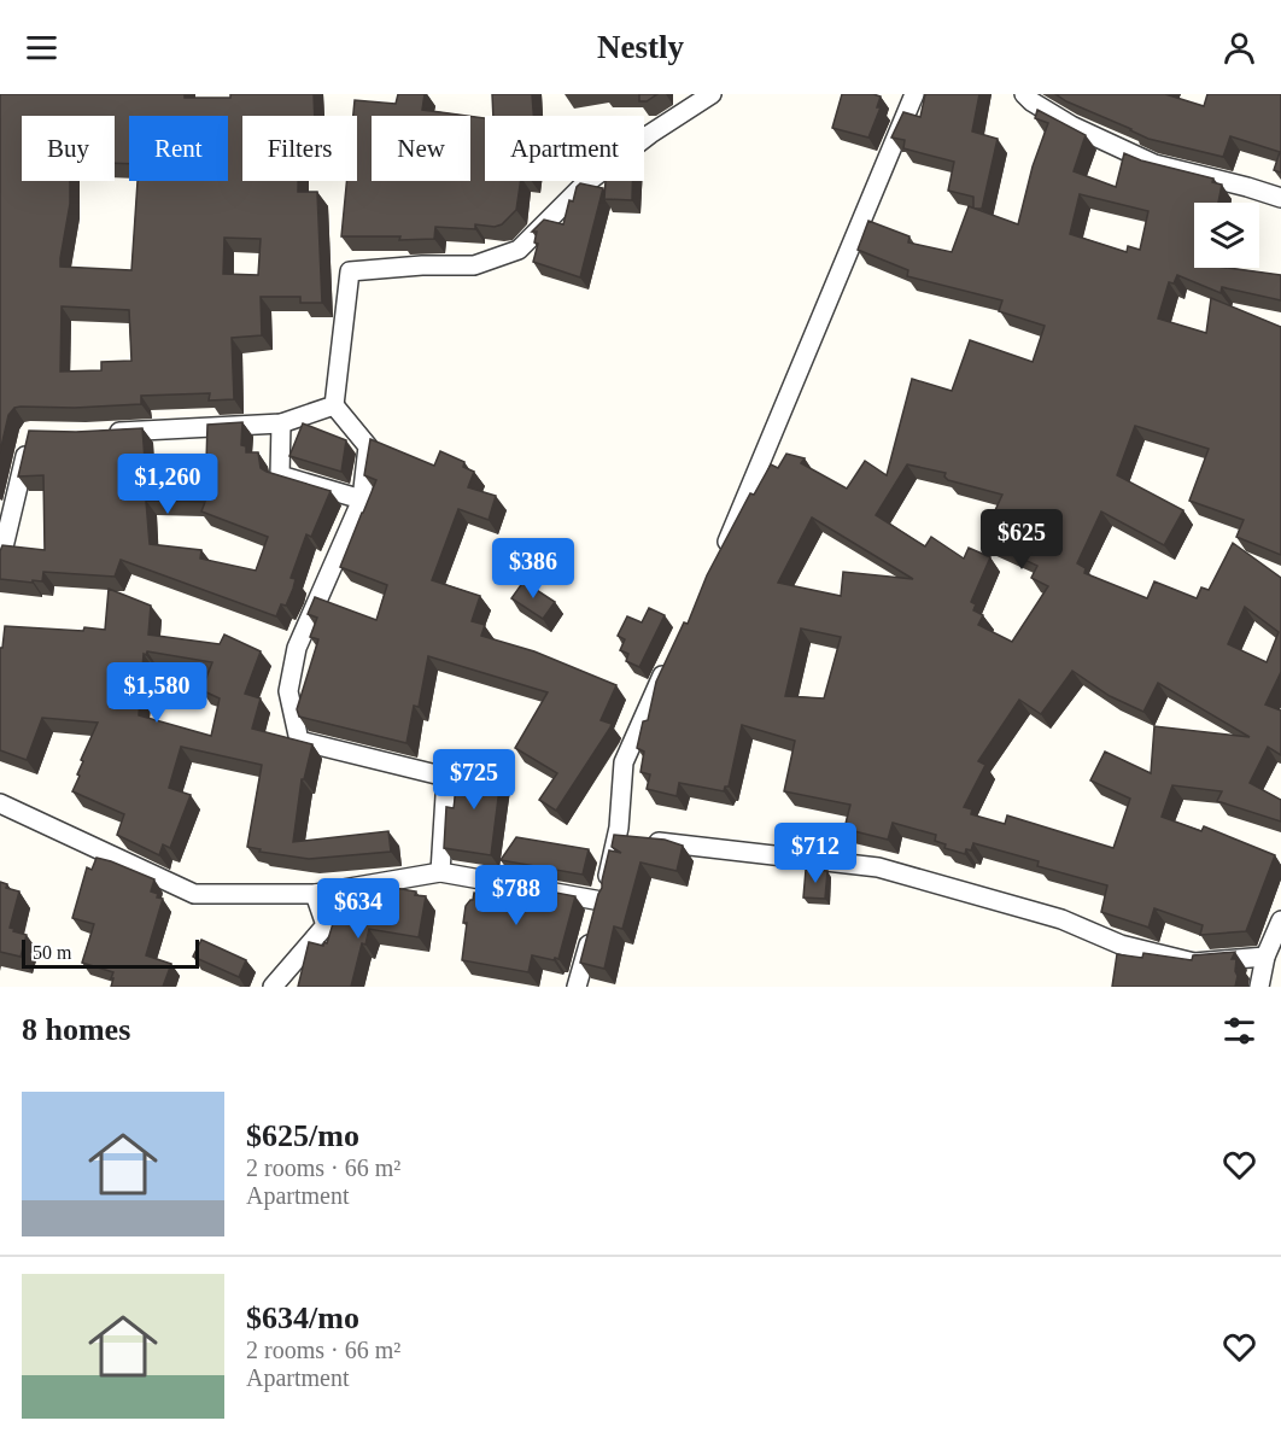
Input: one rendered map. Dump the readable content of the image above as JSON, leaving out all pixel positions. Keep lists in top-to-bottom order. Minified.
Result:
{"scale_bar":"50 m","page":{"header":"Nestly","chip":["Buy","Rent","Filters","New","Apartment"],"price":["$1,260","$625","$386","$1,580","$725","$712","$788","$634"],"scale":"50 m","heading":"8 homes","list":[{"name":"$625/mo","note":"2 rooms · 66 m² · Apartment"},{"name":"$634/mo","note":"2 rooms · 66 m² · Apartment"}]}}
